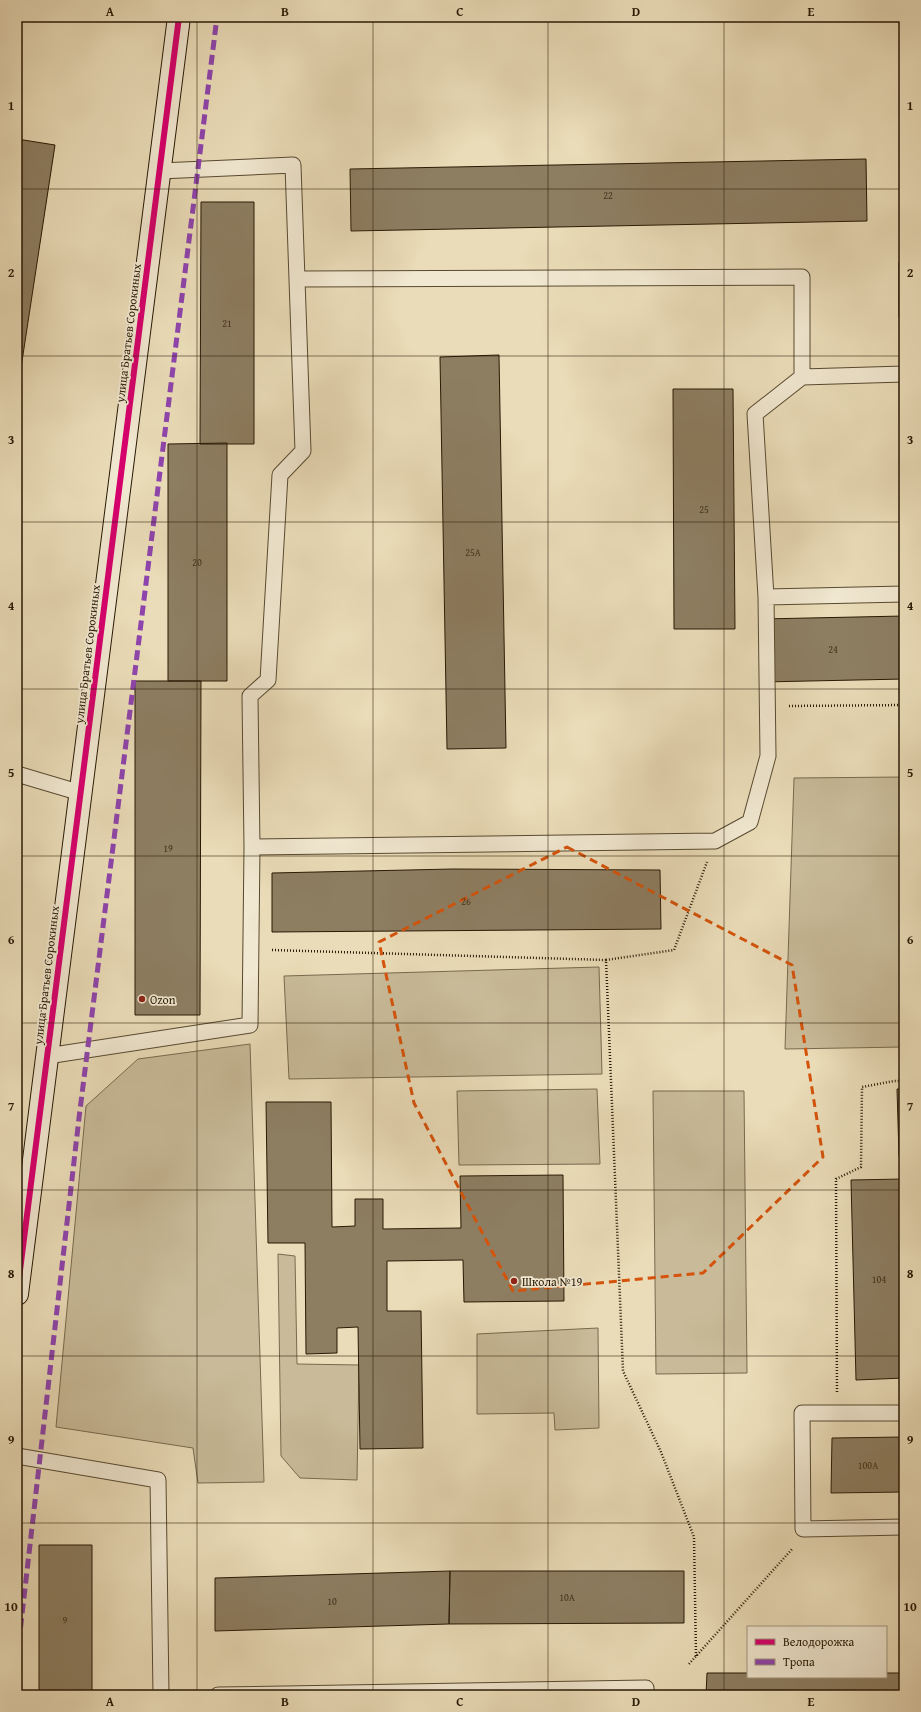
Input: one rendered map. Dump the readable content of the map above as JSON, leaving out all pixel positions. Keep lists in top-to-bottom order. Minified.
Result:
{"streets":{"street":["улица Братьев Сорокиных"]},"places":["Ozon","Школа №19"],"house_numbers":["22","21","25","25А","20","24","19","26","104","100А","10А","10","9"],"legend":["Велодорожка","Тропа"],"grid":{"columns":["A","B","C","D","E"],"rows":["1","2","3","4","5","6","7","8","9","10"]}}
